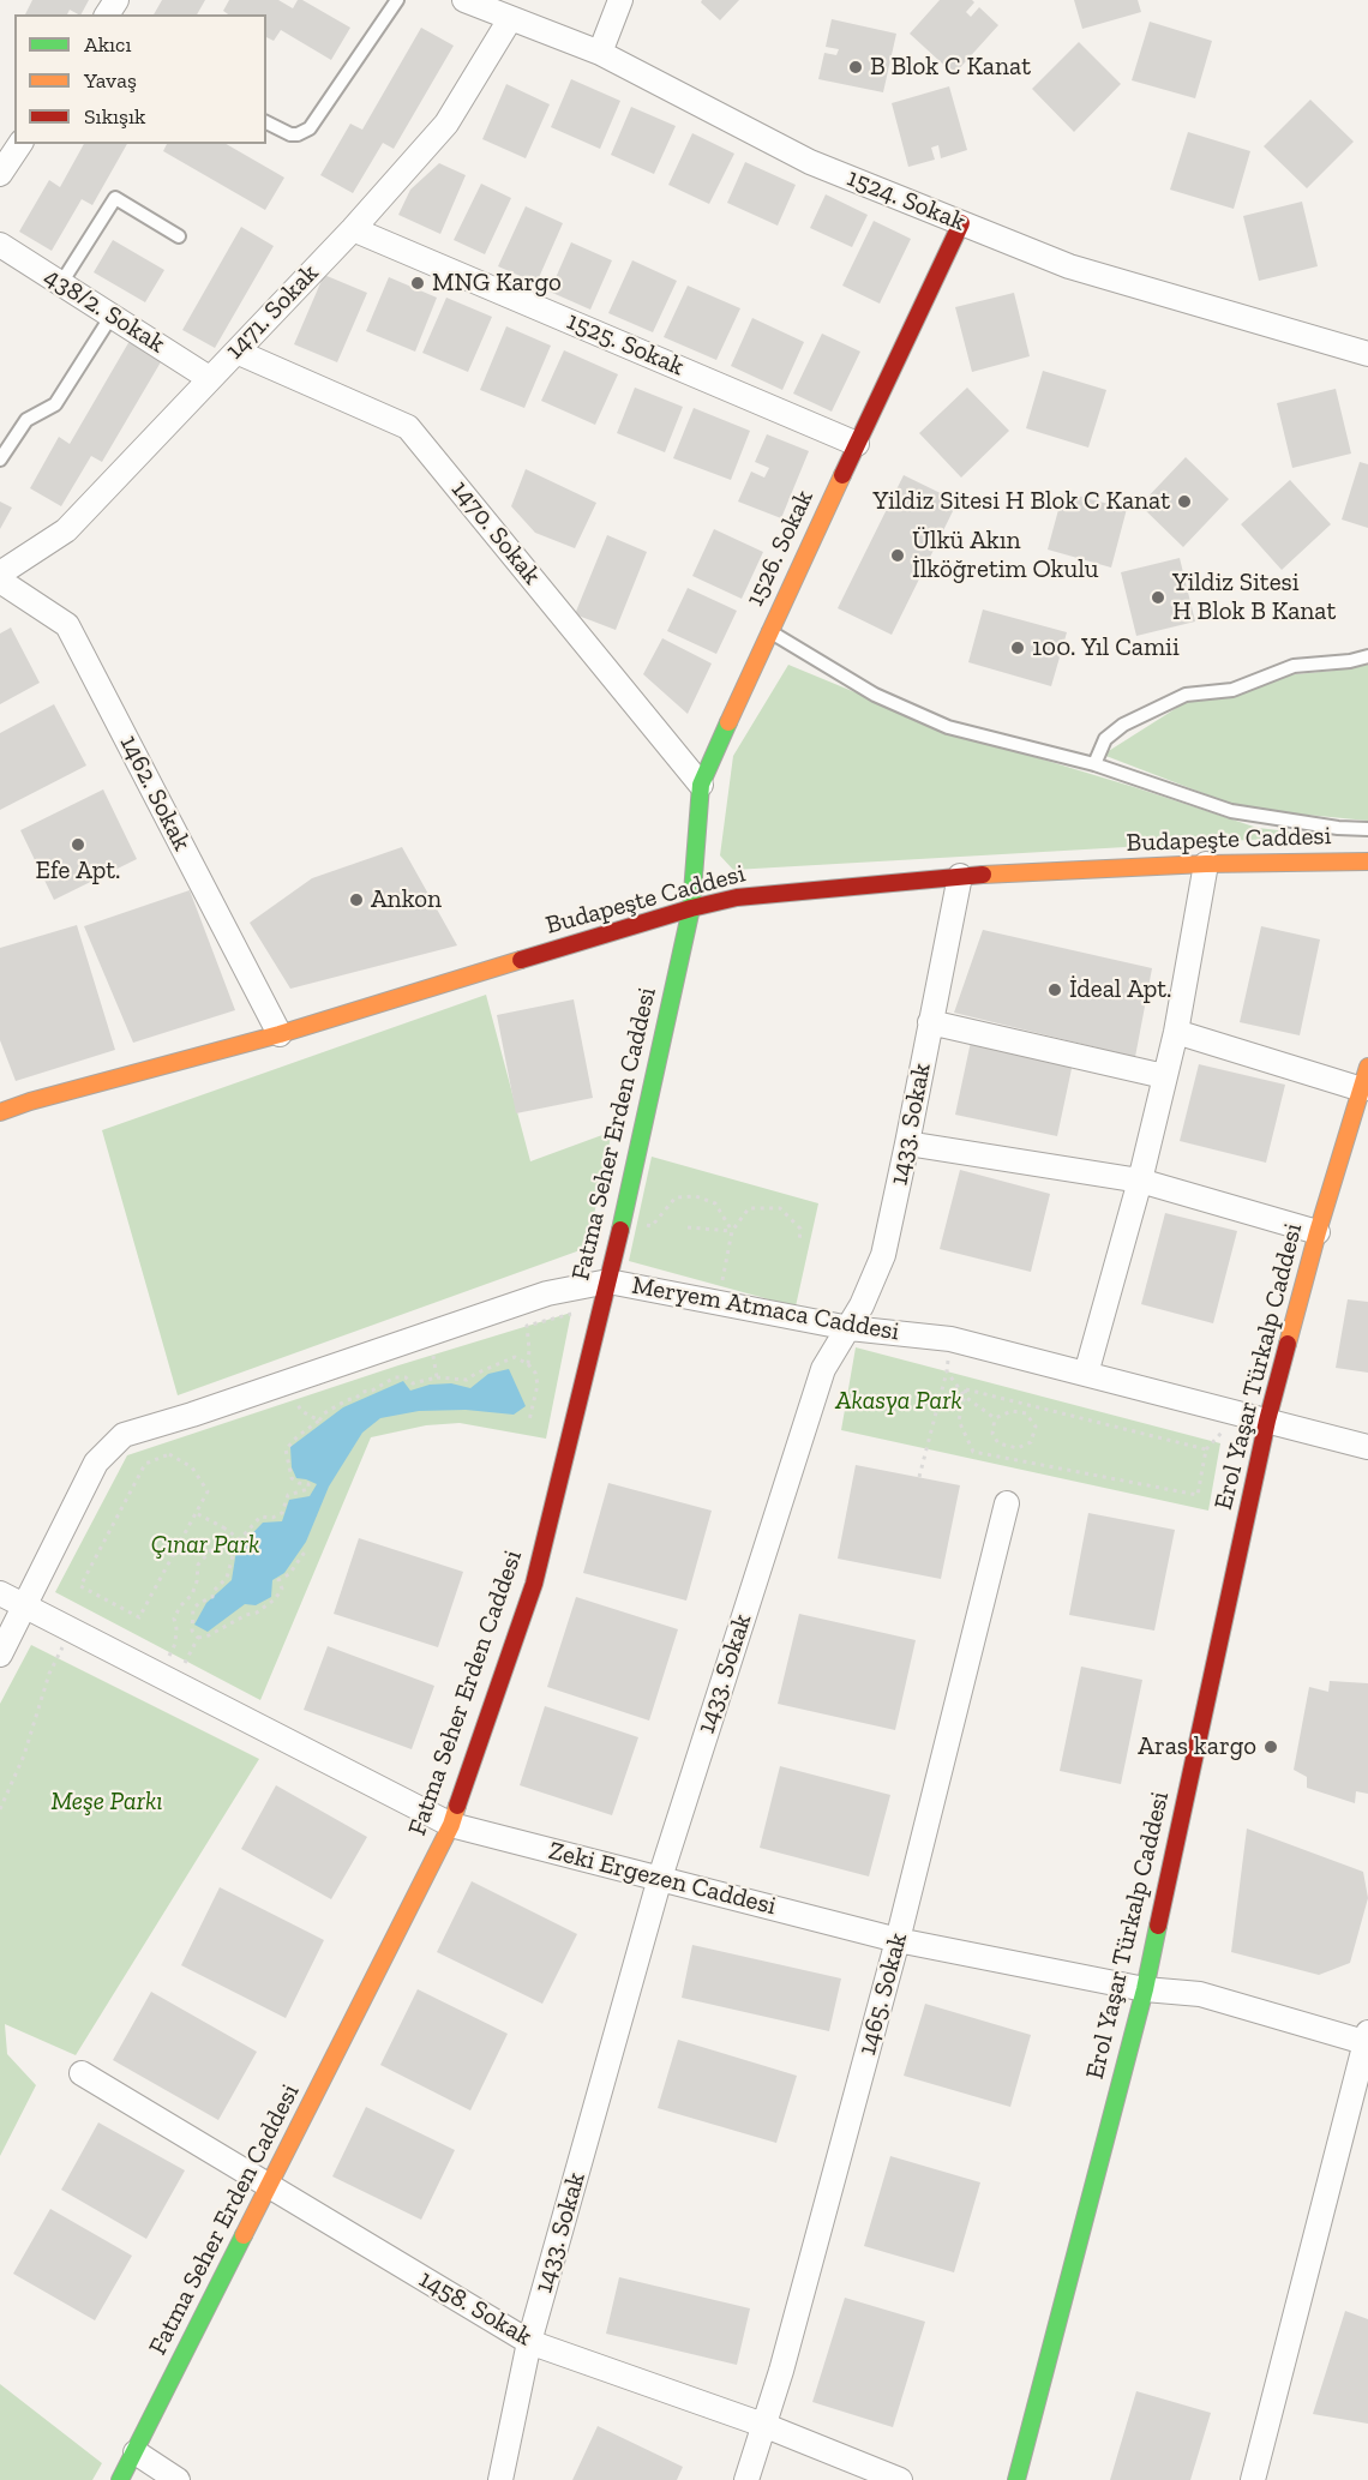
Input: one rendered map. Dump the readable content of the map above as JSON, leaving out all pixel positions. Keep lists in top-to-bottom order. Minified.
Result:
{"streets":{"street":["1524. Sokak","438/2. Sokak","1471. Sokak","1525. Sokak","1470. Sokak","1526. Sokak","1462. Sokak","Budapeşte Caddesi","1433. Sokak","Fatma Seher Erden Caddesi","Meryem Atmaca Caddesi","Erol Yaşar Türkalp Caddesi","Zeki Ergezen Caddesi","1465. Sokak","1458. Sokak"]},"crossings":[["1524. Sokak","1471. Sokak"],["1524. Sokak","1526. Sokak"],["438/2. Sokak","1471. Sokak"],["1471. Sokak","1525. Sokak"],["1471. Sokak","1470. Sokak"],["1525. Sokak","1526. Sokak"],["1470. Sokak","1526. Sokak"],["1526. Sokak","Budapeşte Caddesi"],["1526. Sokak","Fatma Seher Erden Caddesi"],["1462. Sokak","Budapeşte Caddesi"],["Budapeşte Caddesi","1433. Sokak"],["Budapeşte Caddesi","Fatma Seher Erden Caddesi"],["1433. Sokak","Meryem Atmaca Caddesi"],["1433. Sokak","Zeki Ergezen Caddesi"],["1433. Sokak","1458. Sokak"],["Fatma Seher Erden Caddesi","Meryem Atmaca Caddesi"],["Fatma Seher Erden Caddesi","Zeki Ergezen Caddesi"],["Fatma Seher Erden Caddesi","1458. Sokak"],["Meryem Atmaca Caddesi","Erol Yaşar Türkalp Caddesi"],["Meryem Atmaca Caddesi","Zeki Ergezen Caddesi"],["Erol Yaşar Türkalp Caddesi","Zeki Ergezen Caddesi"],["Zeki Ergezen Caddesi","1465. Sokak"],["1465. Sokak","1458. Sokak"]],"parks":["Akasya Park","Çınar Park","Meşe Parkı"],"places":["B Blok C Kanat","MNG Kargo","Yildiz Sitesi H Blok C Kanat","Ülkü Akın İlköğretim Okulu","Yildiz Sitesi H Blok B Kanat","100. Yıl Camii","Efe Apt.","Ankon","İdeal Apt.","Aras kargo"],"legend":["Akıcı","Yavaş","Sıkışık"]}
